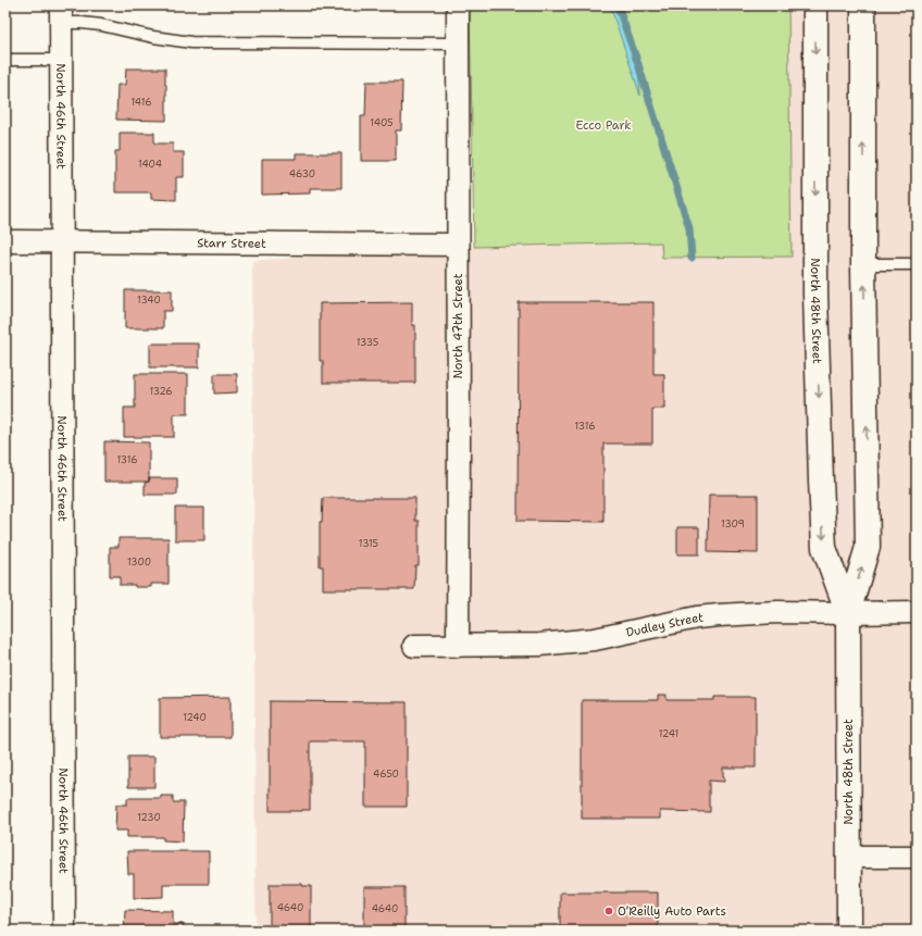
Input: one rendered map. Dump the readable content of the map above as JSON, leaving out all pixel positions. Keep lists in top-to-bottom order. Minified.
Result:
{"streets":{"main road":["North 48th Street"],"street":["North 46th Street","Starr Street","North 47th Street","Dudley Street"]},"crossings":[["North 46th Street","Starr Street"],["Starr Street","North 47th Street"],["North 48th Street","Dudley Street"],["North 47th Street","Dudley Street"]],"parks":["Ecco Park"],"places":["O'Reilly Auto Parts"],"house_numbers":["1416","1405","1404","4630","1340","1335","1326","1316","1316","1309","1315","1300","1240","1241","4650","1230","4640","4640"]}
